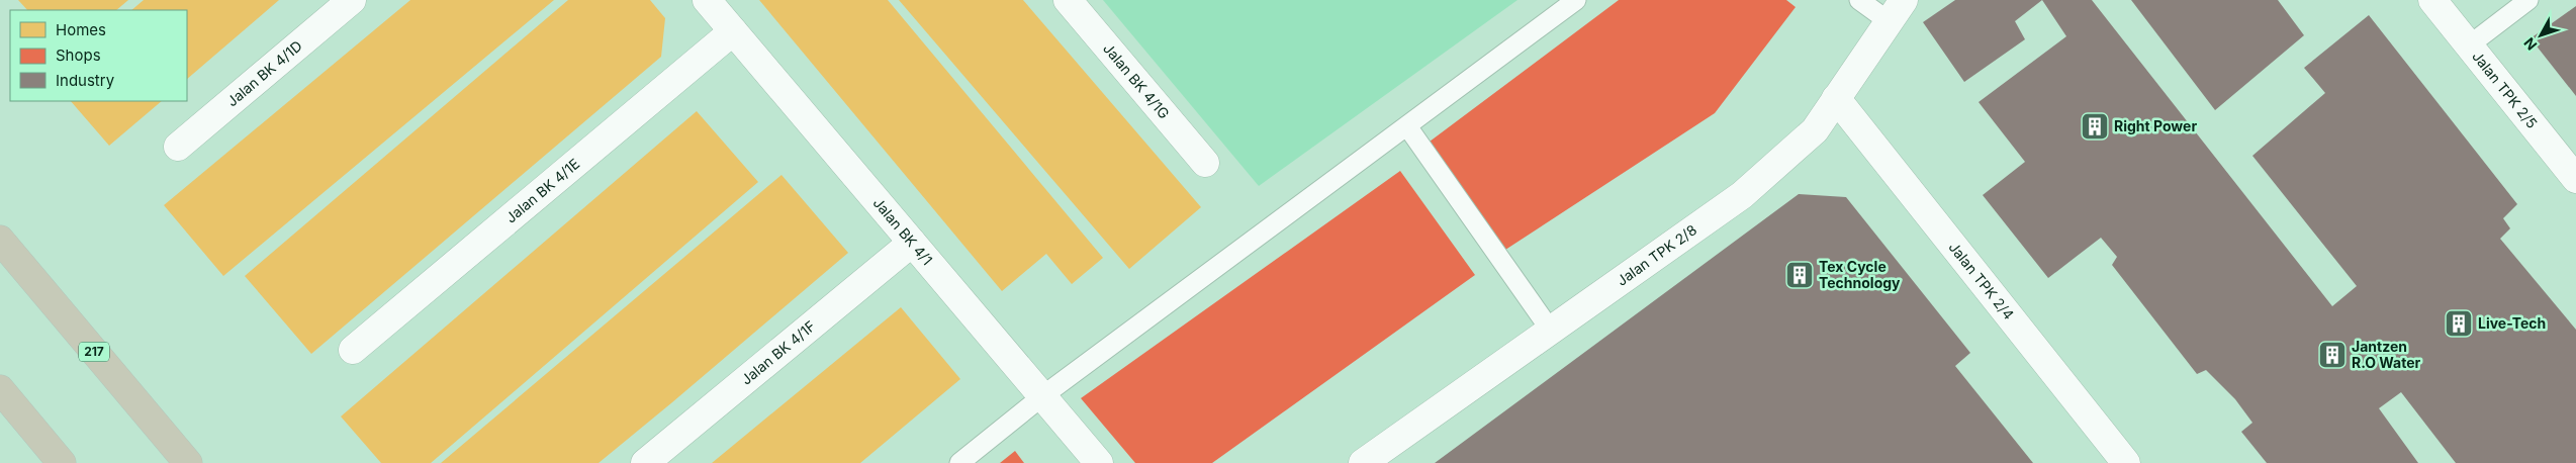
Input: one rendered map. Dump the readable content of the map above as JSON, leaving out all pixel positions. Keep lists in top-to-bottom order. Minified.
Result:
{"streets":{"highway":["217"],"street":["Jalan BK 4/1D","Jalan BK 4/1G","Jalan TPK 2/5","Jalan BK 4/1E","Jalan BK 4/1","Jalan TPK 2/8","Jalan TPK 2/4","Jalan BK 4/1F"]},"crossings":[["Jalan BK 4/1E","Jalan BK 4/1"],["Jalan BK 4/1","Jalan BK 4/1F"],["Jalan TPK 2/8","Jalan TPK 2/4"]],"places":{"building":["Right Power","Tex Cycle Technology","Live-Tech","Jantzen R.O Water"]},"legend":["Homes","Shops","Industry"],"north":"bottom left"}
